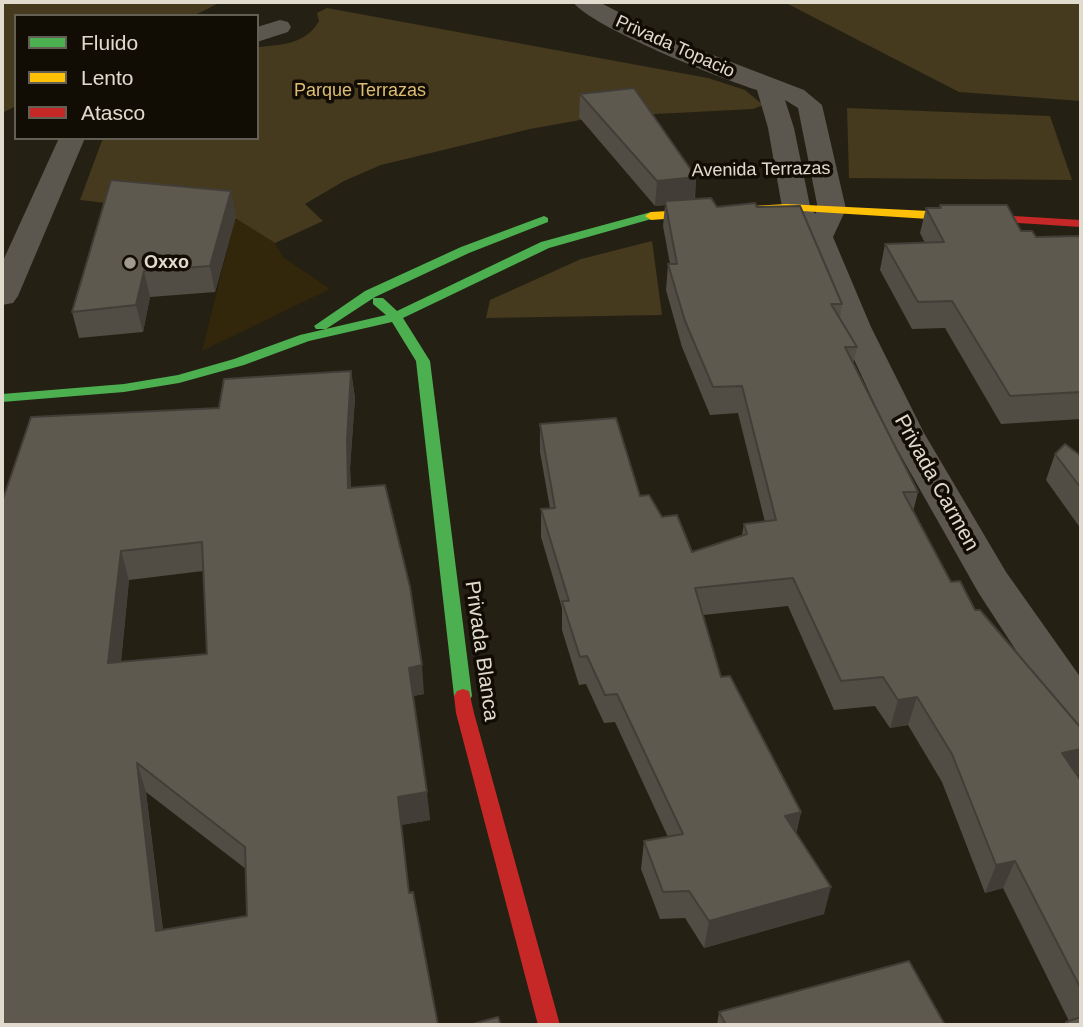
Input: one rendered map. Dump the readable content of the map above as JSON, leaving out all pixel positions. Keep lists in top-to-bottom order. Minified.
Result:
{"streets":{"street":["Privada Topacio","Avenida Terrazas","Privada Carmen","Privada Blanca"]},"crossings":[["Privada Topacio","Avenida Terrazas"],["Privada Topacio","Privada Carmen"],["Avenida Terrazas","Privada Carmen"],["Avenida Terrazas","Privada Blanca"]],"parks":["Parque Terrazas"],"places":["Oxxo"],"legend":["Fluido","Lento","Atasco"]}
